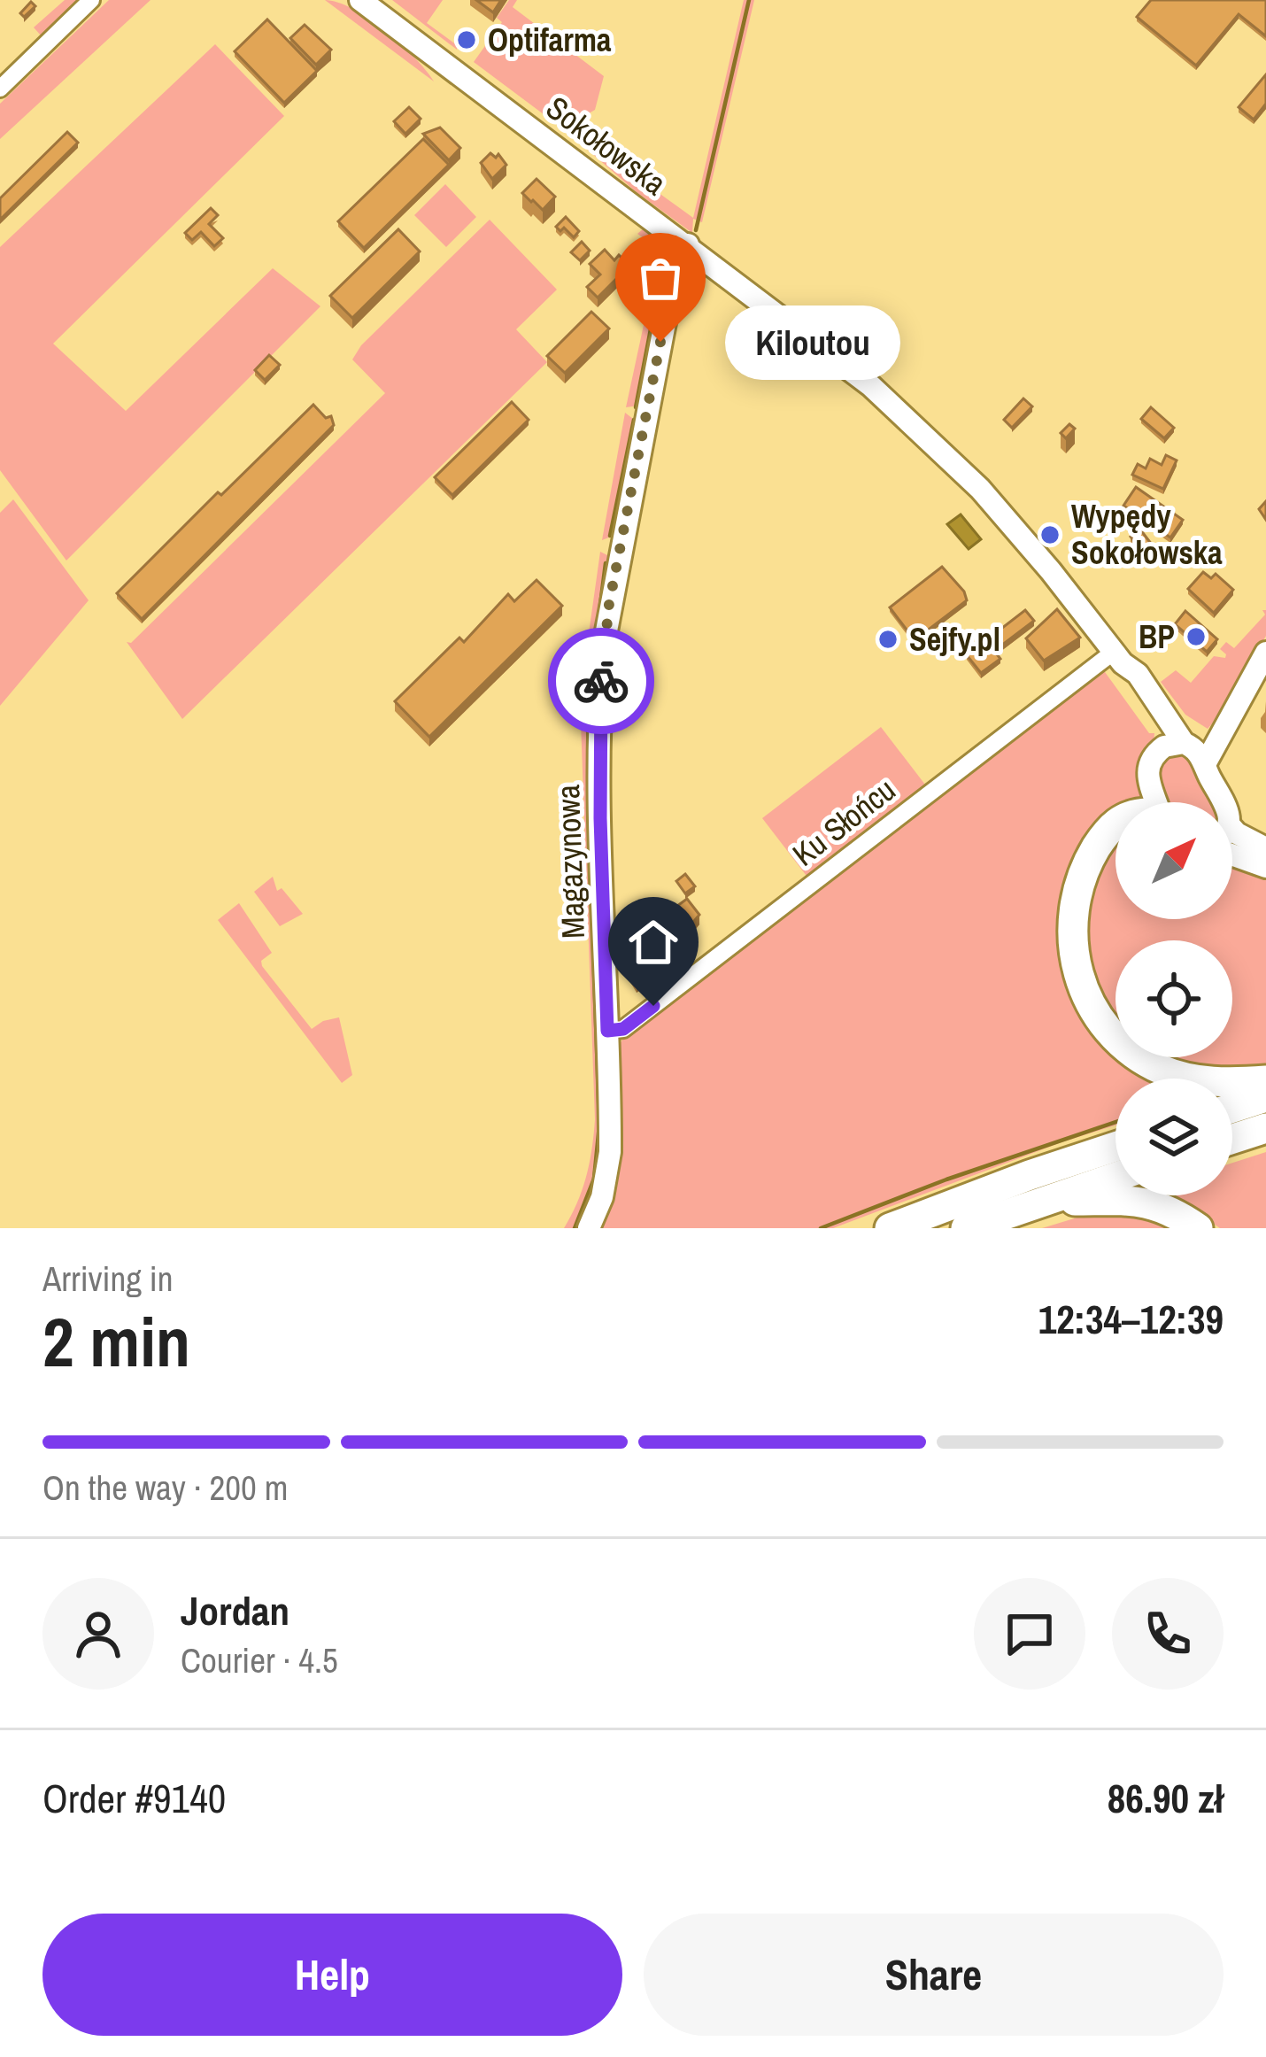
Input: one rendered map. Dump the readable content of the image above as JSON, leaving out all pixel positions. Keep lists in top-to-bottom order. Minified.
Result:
{"streets":{"street":["Sokołowska","Ku Słońcu","Magazynowa"]},"crossings":[["Sokołowska","Ku Słońcu"],["Sokołowska","Magazynowa"],["Ku Słońcu","Magazynowa"]],"places":["Optifarma","Kiloutou","Wypędy Sokołowska","BP","Sejfy.pl"],"north":"top right","page":{"bubble":"Kiloutou","heading":["2 min","Arriving in","12:34–12:39"],"panel":["Jordan","Courier · 4.5","Order #9140","86.90 zł"],"bar":"On the way · 200 m","buttons":["Help","Share"]}}
